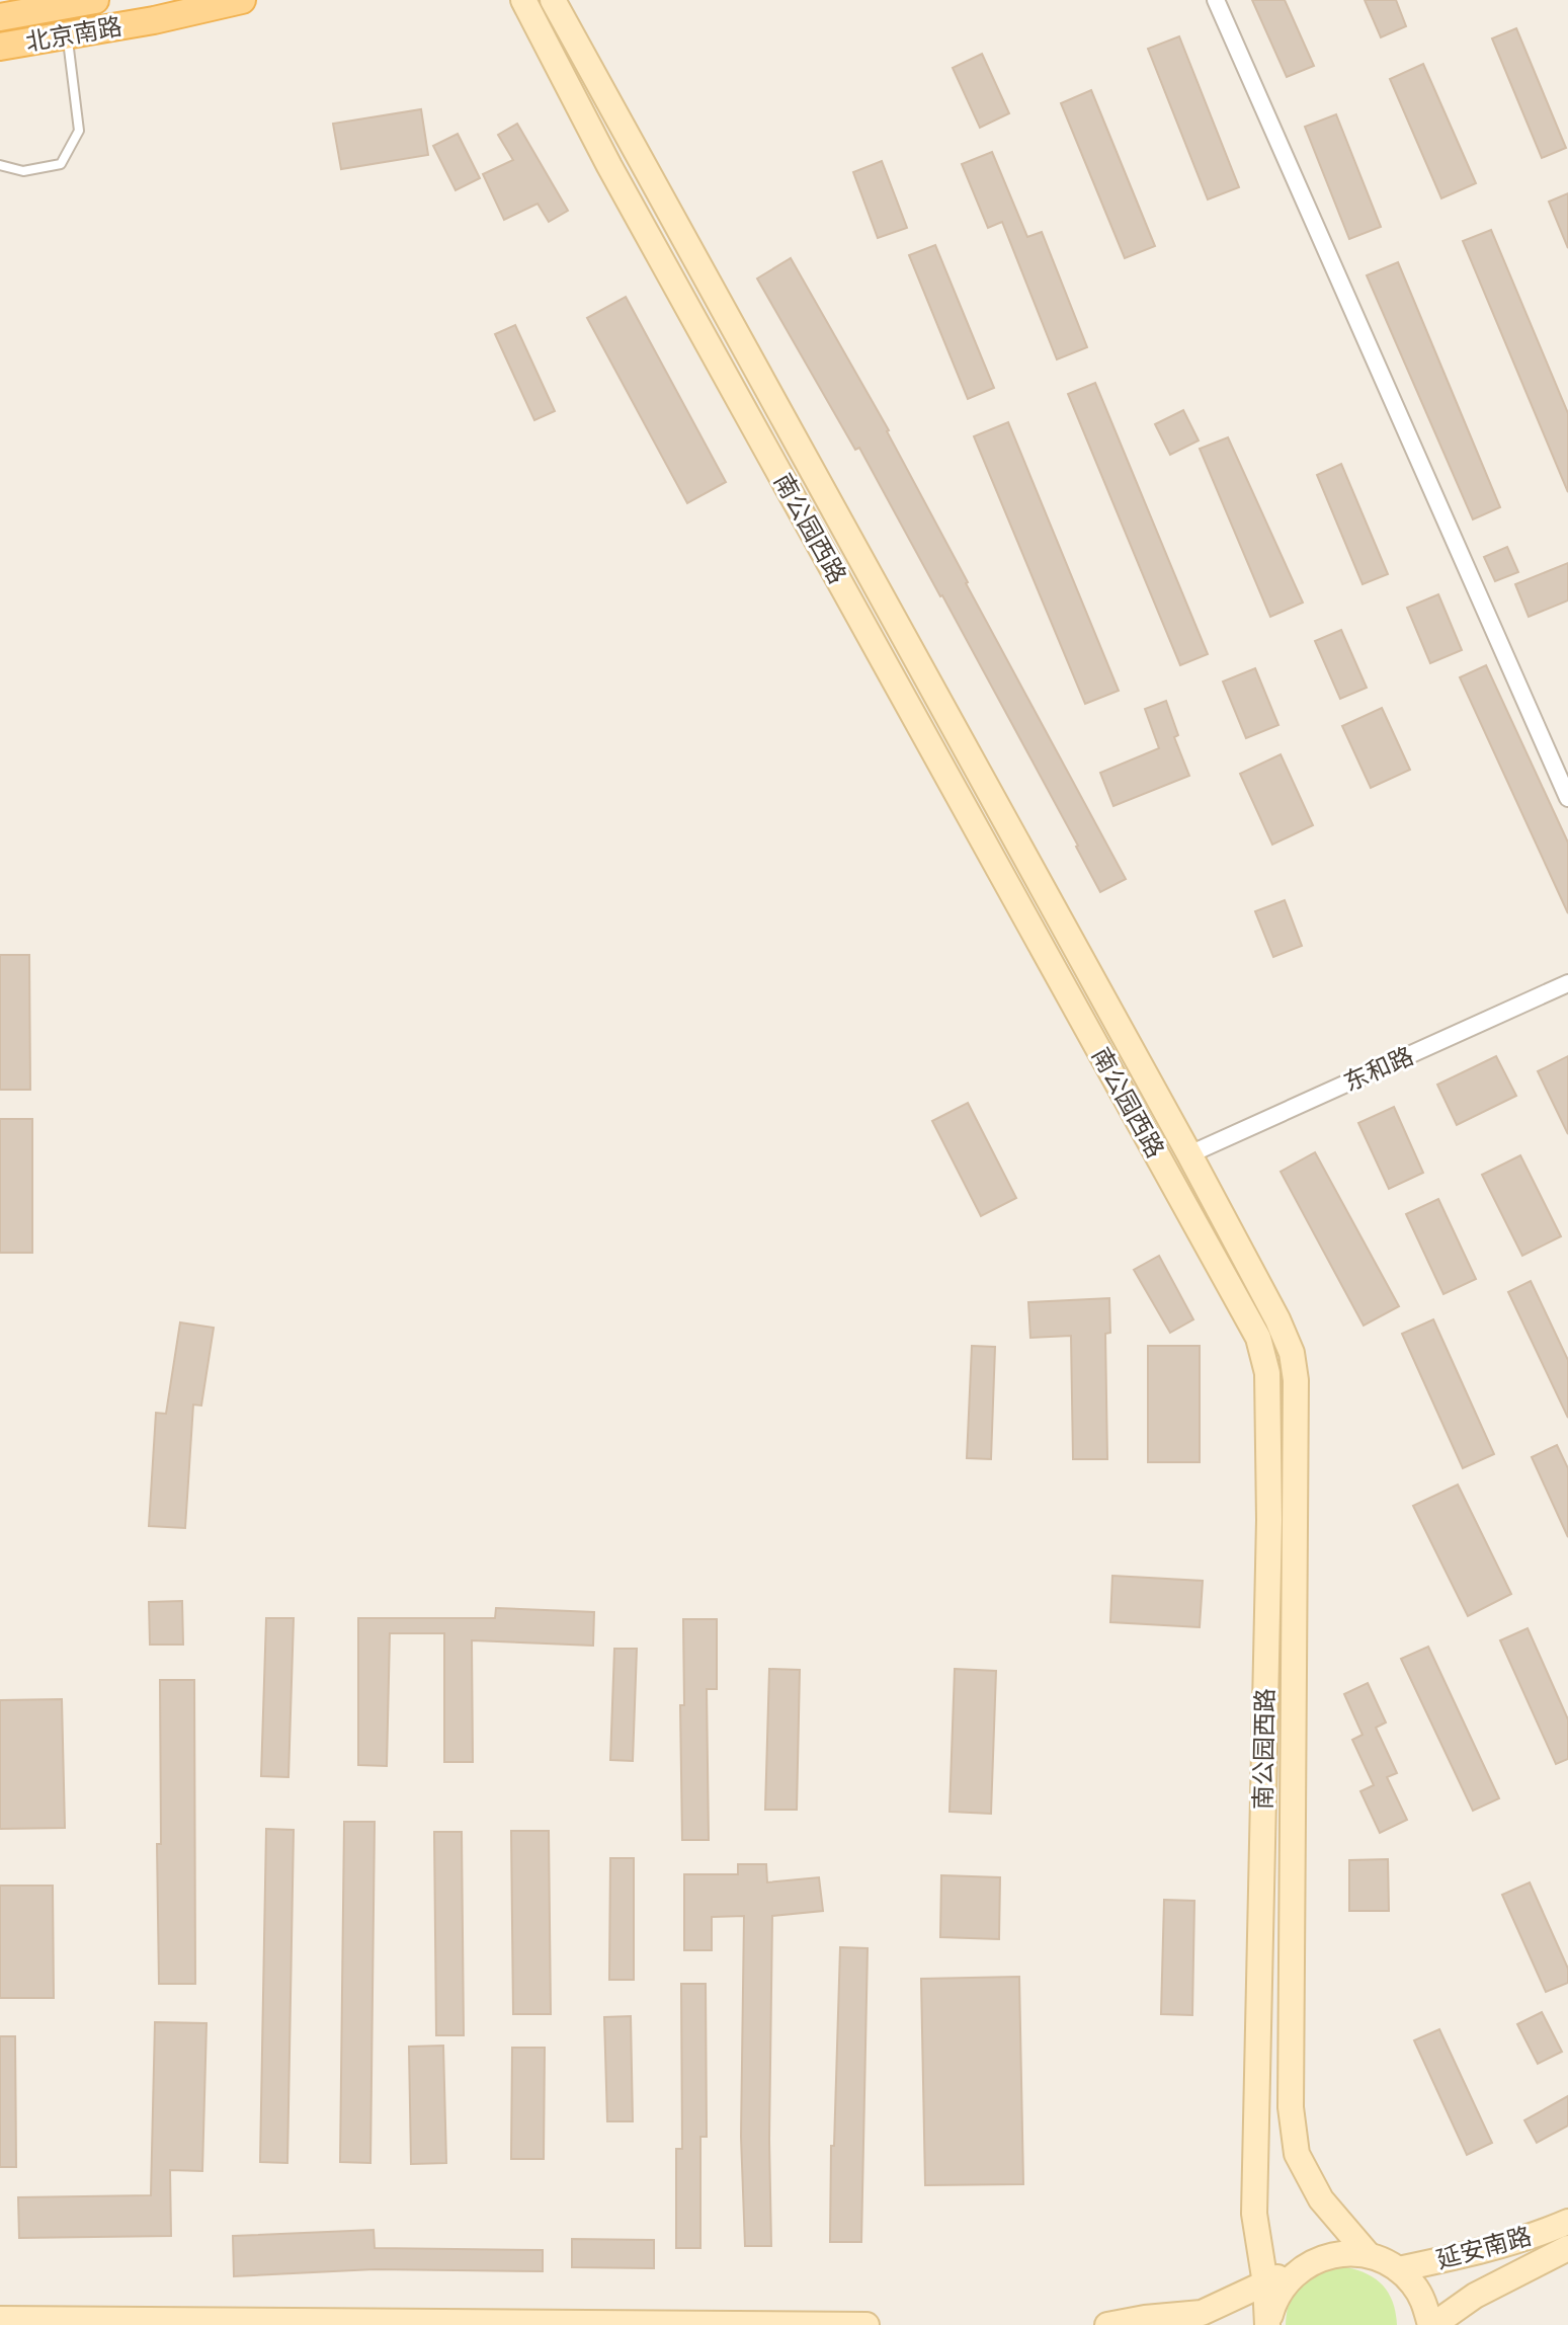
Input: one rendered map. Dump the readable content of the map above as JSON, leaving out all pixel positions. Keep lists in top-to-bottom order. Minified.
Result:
{"streets":{"main road":["北京南路","南公园西路","延安南路"],"street":["东和路"]},"crossings":[["南公园西路","东和路"]]}
